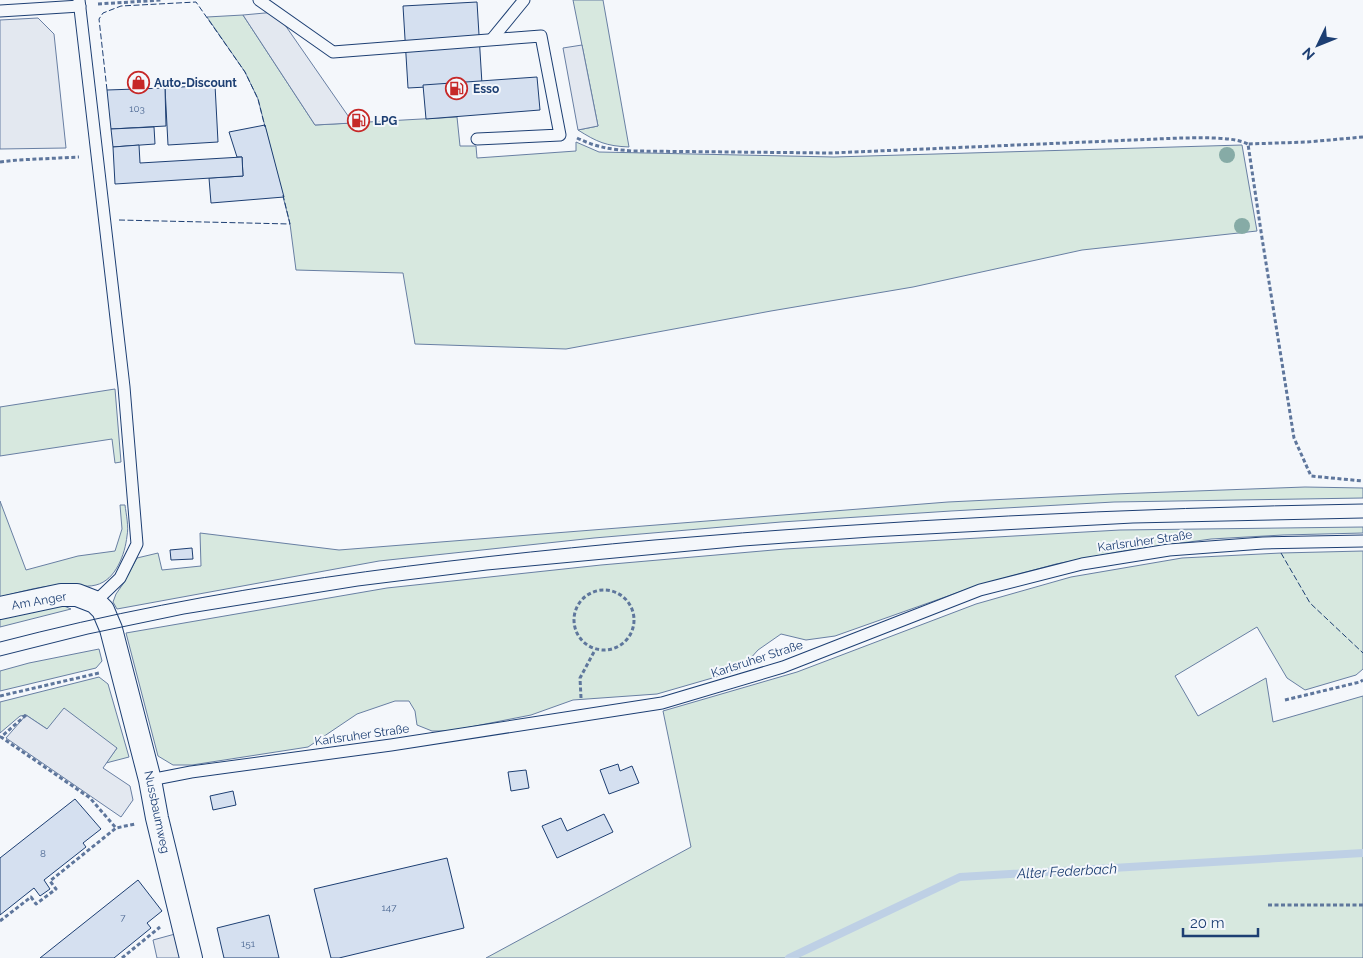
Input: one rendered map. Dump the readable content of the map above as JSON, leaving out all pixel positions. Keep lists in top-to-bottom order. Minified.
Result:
{"streets":{"street":["Am Anger","Nussbaumweg"],"lane":["Karlsruher Straße"]},"crossings":[["Karlsruher Straße","Nussbaumweg"]],"water":["Alter Federbach"],"places":{"shop":["Auto-Discount"],"fuel station":["Esso","LPG"]},"house_numbers":["103","8","147","7","151"],"scale_bar":"20 m","north":"bottom left"}
